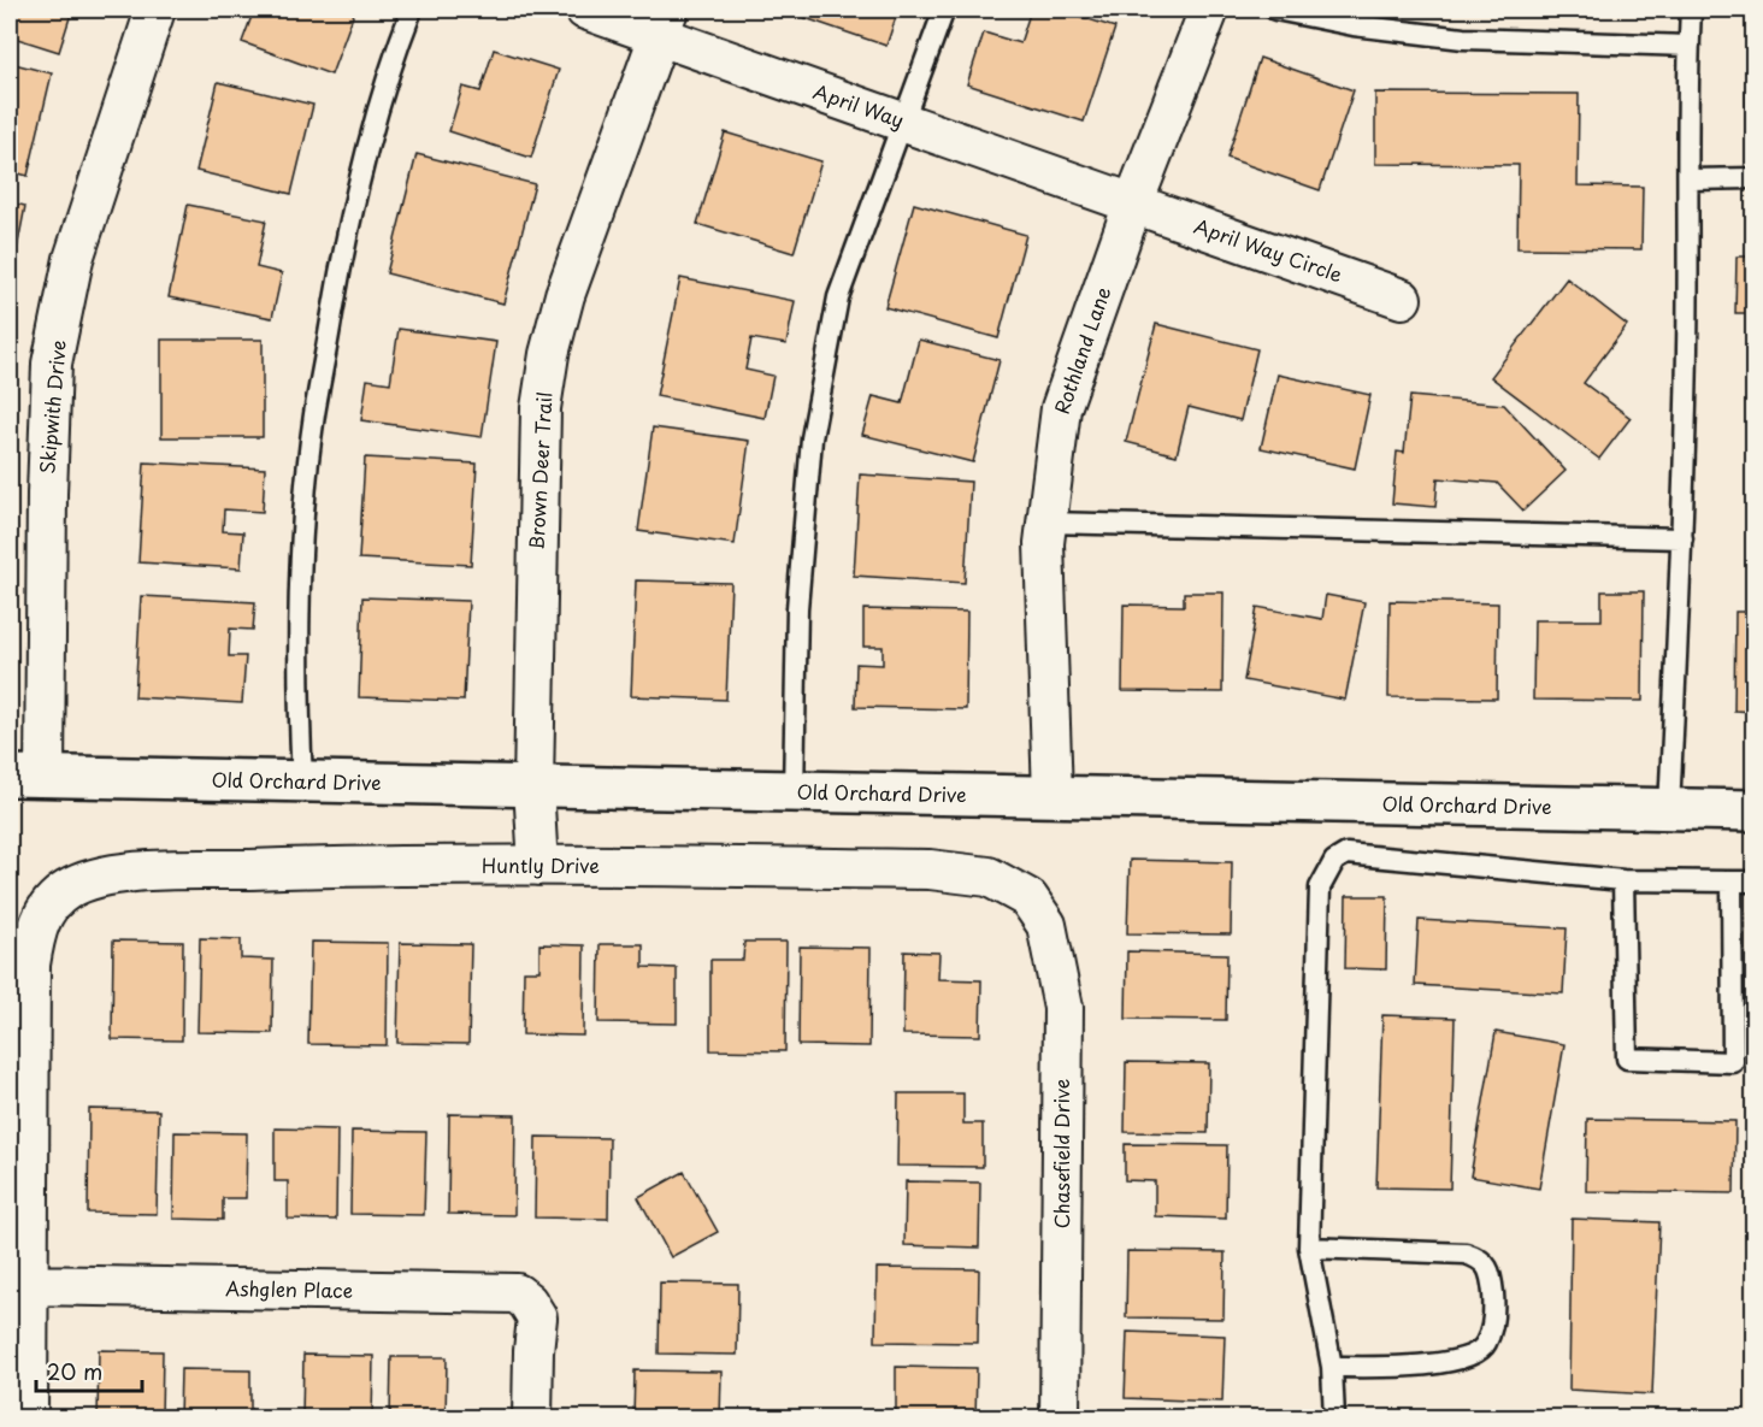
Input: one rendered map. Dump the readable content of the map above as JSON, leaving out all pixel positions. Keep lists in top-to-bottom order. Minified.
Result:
{"streets":{"street":["April Way","April Way Circle","Rothland Lane","Skipwith Drive","Brown Deer Trail","Old Orchard Drive","Huntly Drive","Chasefield Drive","Ashglen Place"]},"crossings":[["April Way","April Way Circle"],["April Way","Rothland Lane"],["April Way","Brown Deer Trail"],["April Way Circle","Rothland Lane"],["Rothland Lane","Old Orchard Drive"],["Skipwith Drive","Old Orchard Drive"],["Brown Deer Trail","Old Orchard Drive"],["Brown Deer Trail","Huntly Drive"],["Huntly Drive","Chasefield Drive"],["Huntly Drive","Ashglen Place"]],"scale_bar":"20 m"}
